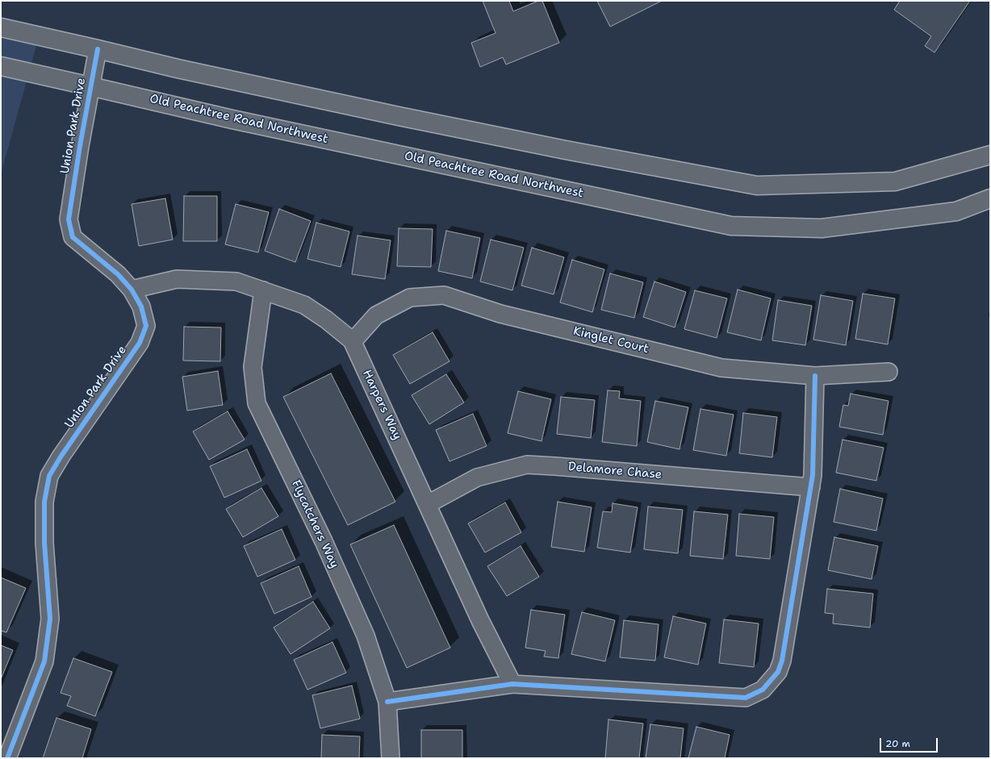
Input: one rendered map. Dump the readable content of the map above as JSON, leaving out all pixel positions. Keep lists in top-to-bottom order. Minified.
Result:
{"streets":{"main road":["Old Peachtree Road Northwest"],"street":["Union Park Drive","Kinglet Court","Harpers Way","Delamore Chase","Flycatchers Way"]},"crossings":[["Old Peachtree Road Northwest","Union Park Drive"],["Union Park Drive","Harpers Way"],["Kinglet Court","Harpers Way"],["Harpers Way","Delamore Chase"],["Harpers Way","Flycatchers Way"]],"scale_bar":"20 m"}
